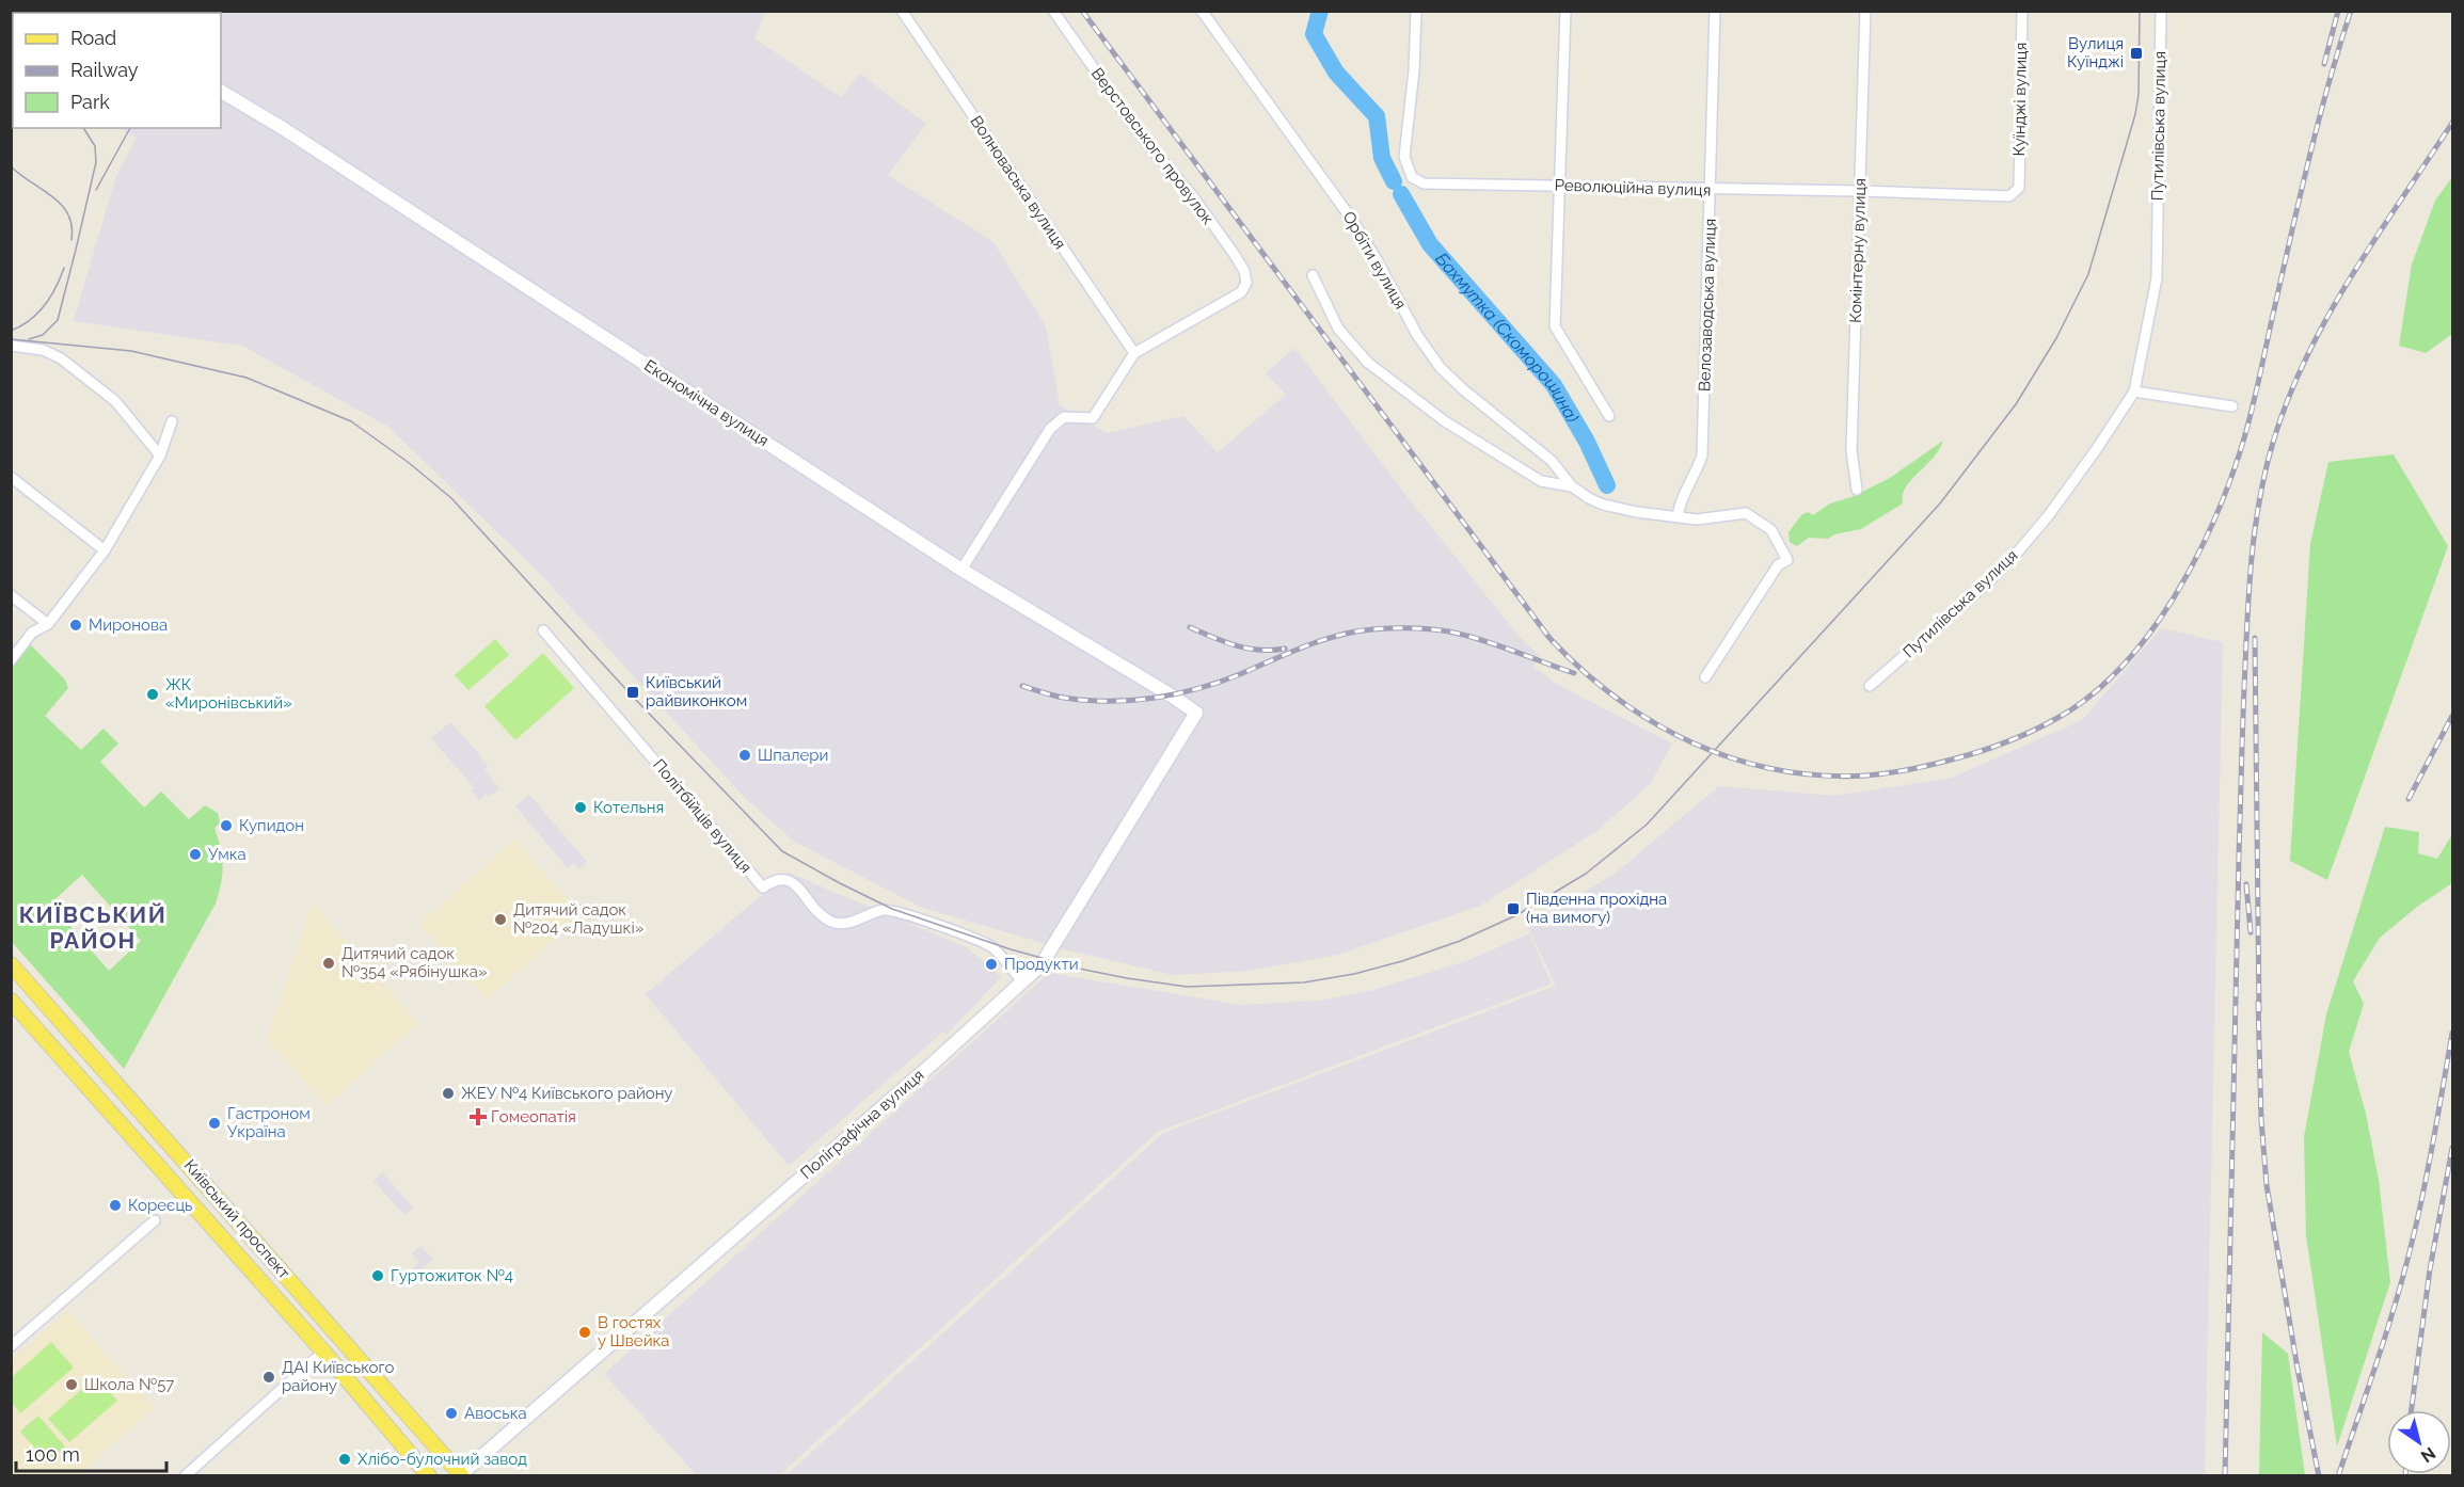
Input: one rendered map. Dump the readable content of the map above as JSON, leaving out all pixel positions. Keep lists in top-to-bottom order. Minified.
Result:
{"streets":{"main road":["Київський проспект"],"street":["Куїнджі вулиця","Путилівська вулиця","Верстовського провулок","Волноваська вулиця","Революційна вулиця","Комінтерну вулиця","Орбіти вулиця","Велозаводська вулиця","Економічна вулиця","Політбійців вулиця","Поліграфічна вулиця"]},"crossings":[["Куїнджі вулиця","Революційна вулиця"],["Верстовського провулок","Волноваська вулиця"],["Революційна вулиця","Комінтерну вулиця"],["Революційна вулиця","Велозаводська вулиця"],["Економічна вулиця","Поліграфічна вулиця"],["Політбійців вулиця","Поліграфічна вулиця"],["Поліграфічна вулиця","Київський проспект"]],"districts":["КИЇВСЬКИЙ РАЙОН"],"water":["Бахмутка (Скоморошина)"],"places":{"transit":["Вулиця Куїнджі","Київський райвиконком","Південна прохідна (на вимогу)"],"other":["Миронова","ЖК «Миронівський»","Шпалери","Котельня","Купидон","Умка","Дитячий садок №204 «Ладушкі»","Дитячий садок №354 «Рябінушка»","Продукти","ЖЕУ №4 Київського району","Гастроном Україна","Кореєць","Гуртожиток №4","В гостях у Швейка","ДАІ Київського району","Школа №57","Авоська","Хлібо-булочний завод"],"health":["Гомеопатія"]},"legend":["Road","Railway","Park"],"scale_bar":"100 m","north":"bottom right"}
